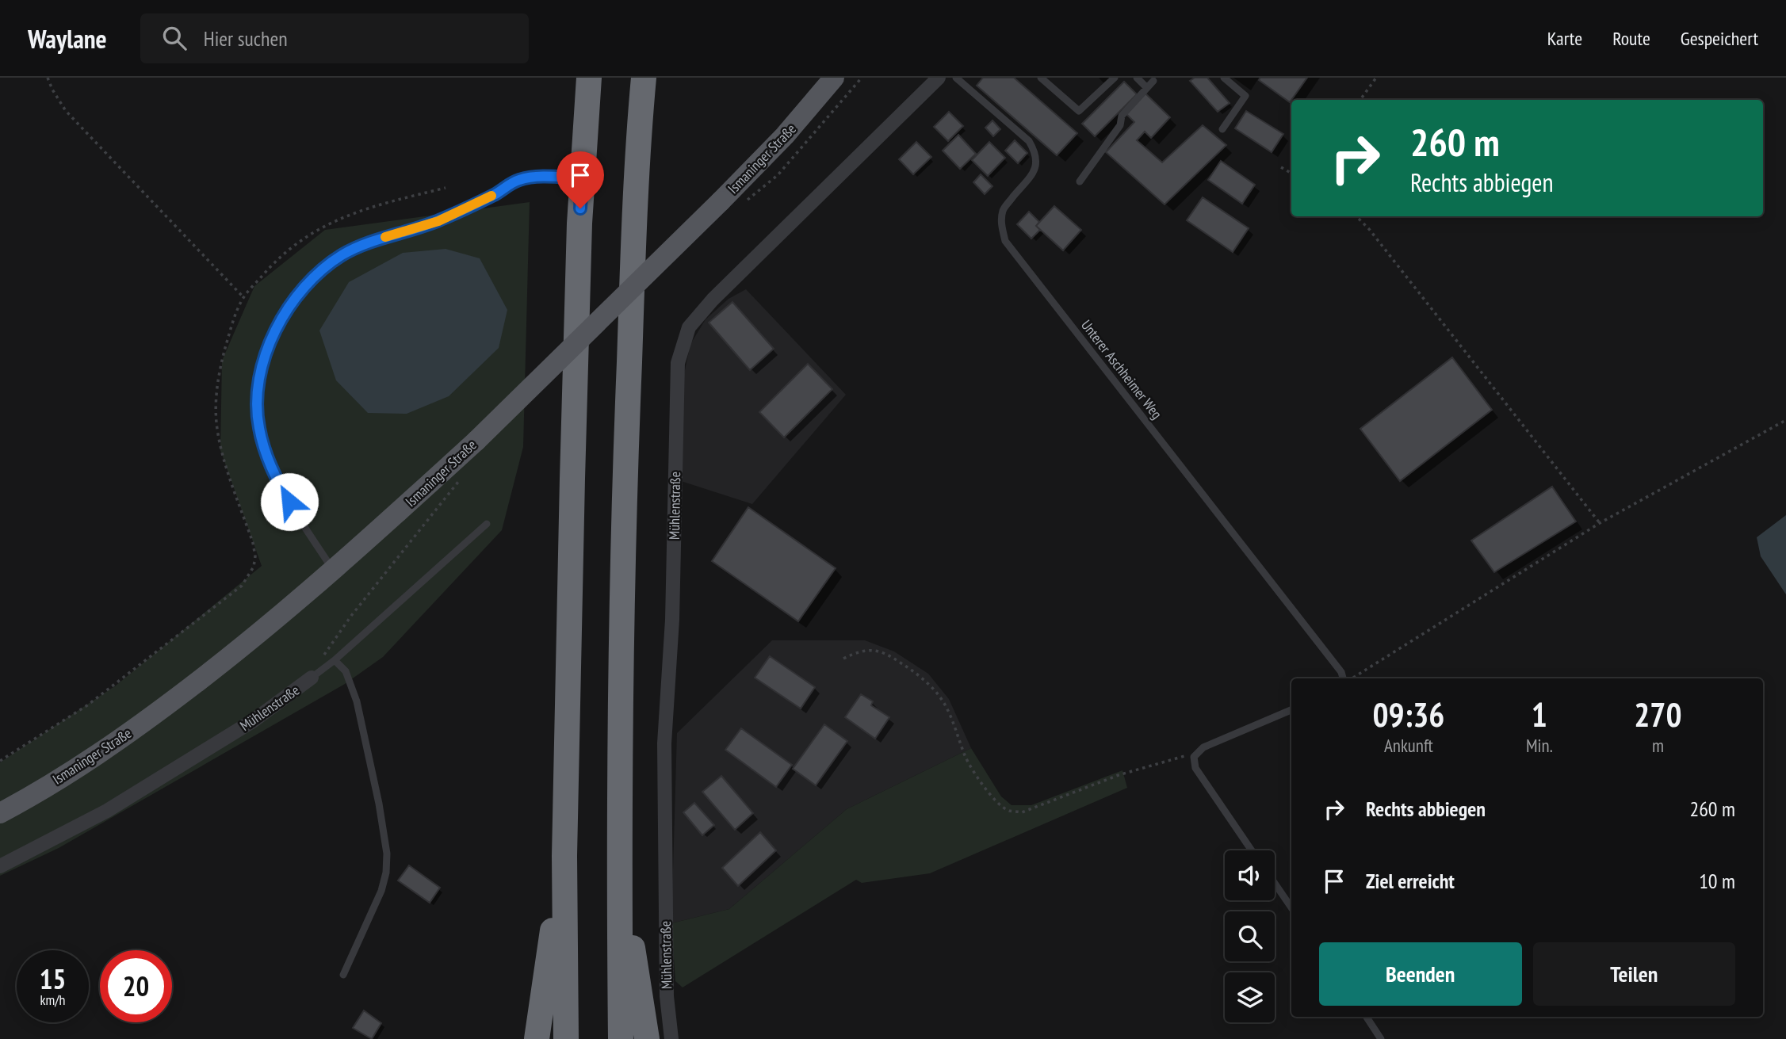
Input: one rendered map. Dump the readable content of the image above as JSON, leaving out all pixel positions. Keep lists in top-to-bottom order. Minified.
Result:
{"streets":{"main road":["Ismaninger Straße"],"street":["Mühlenstraße"],"lane":["Unterer Aschheimer Weg"]},"page":{"header":"Waylane","search":"Hier suchen","nav":["Karte","Route","Gespeichert"],"turn":["260 m","Rechts abbiegen"],"eta":["09:36","Ankunft","1","Min.","270","m"],"list":[{"name":"Rechts abbiegen","value":"260 m"},{"name":"Ziel erreicht","value":"10 m"}],"buttons":["Beenden","Teilen"],"speed":"15 km/h","limit":"20"}}
